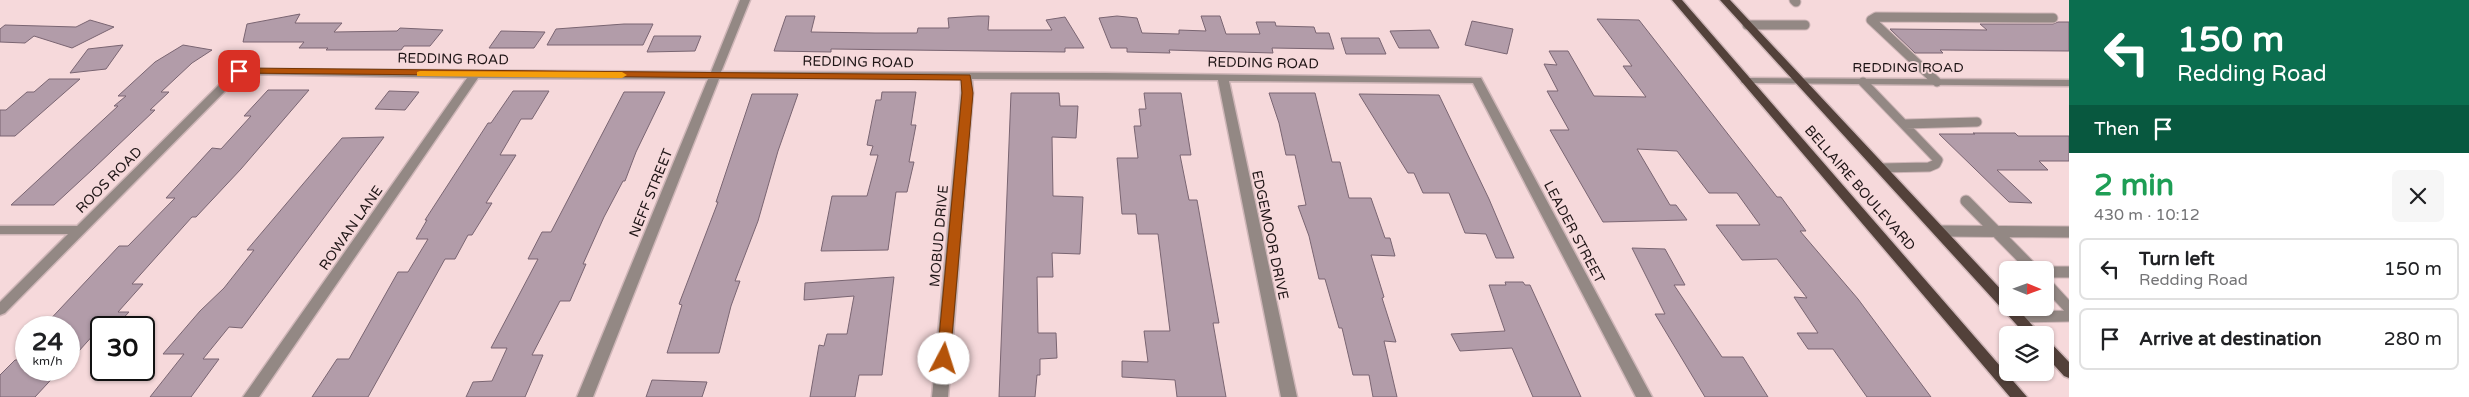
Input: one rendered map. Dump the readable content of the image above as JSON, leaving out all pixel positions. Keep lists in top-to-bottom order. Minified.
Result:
{"streets":{"main road":["BELLAIRE BOULEVARD"],"street":["REDDING ROAD","ROOS ROAD","NEFF STREET","ROWAN LANE","LEADER STREET","EDGEMOOR DRIVE","MOBUD DRIVE"]},"crossings":[["REDDING ROAD","ROOS ROAD"],["REDDING ROAD","BELLAIRE BOULEVARD"],["REDDING ROAD","NEFF STREET"],["REDDING ROAD","ROWAN LANE"],["REDDING ROAD","LEADER STREET"],["REDDING ROAD","EDGEMOOR DRIVE"],["REDDING ROAD","MOBUD DRIVE"]],"north":"right","page":{"turn":["150 m","Redding Road"],"then":"Then","heading":["2 min","430 m · 10:12"],"list":[{"name":"Turn left","note":"Redding Road","value":"150 m"},{"name":"Arrive at destination","value":"280 m"}],"speed":"24 km/h","limit":"30"}}
